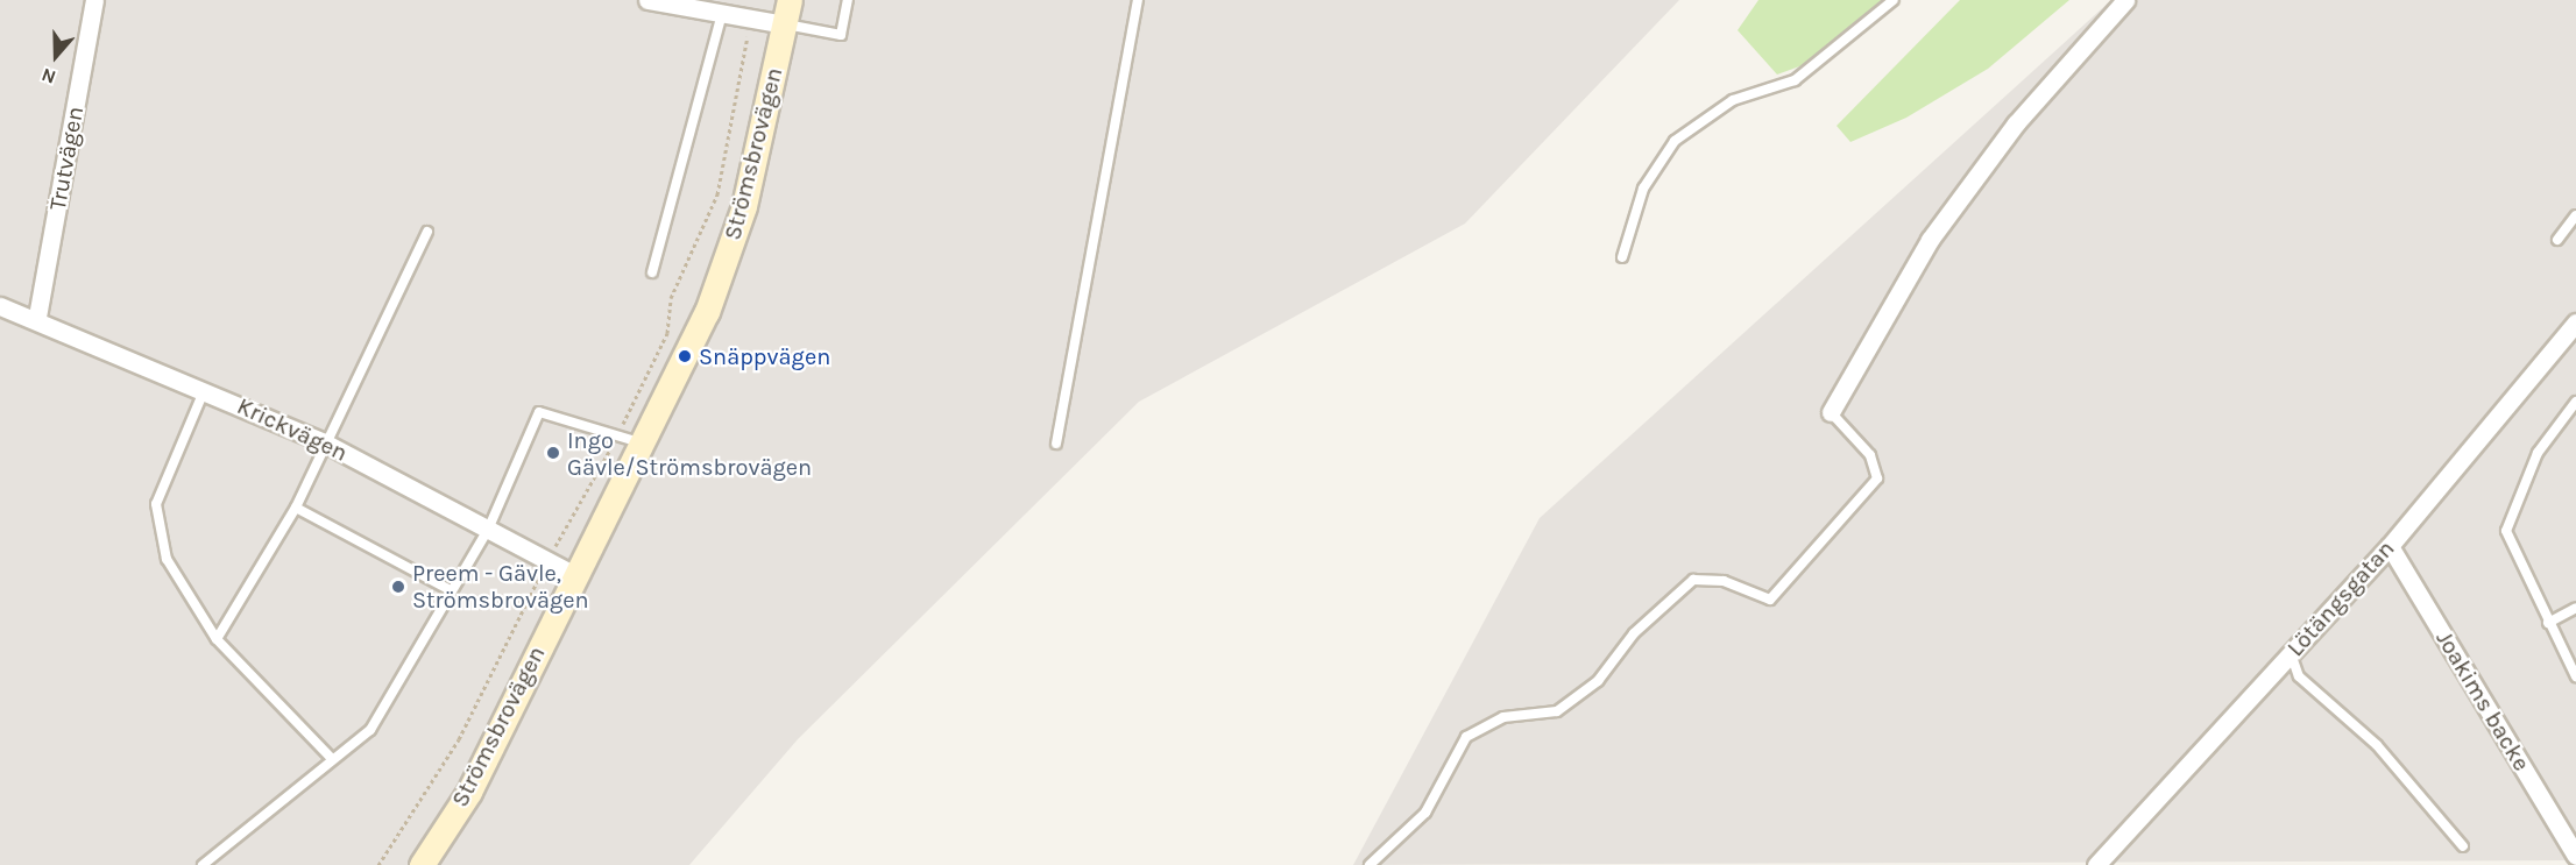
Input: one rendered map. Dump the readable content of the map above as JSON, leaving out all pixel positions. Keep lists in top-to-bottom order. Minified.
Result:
{"streets":{"main road":["Strömsbrovägen"],"street":["Trutvägen","Krickvägen","Lötängsgatan","Joakims backe"]},"crossings":[["Strömsbrovägen","Krickvägen"],["Trutvägen","Krickvägen"],["Lötängsgatan","Joakims backe"]],"places":["Snäppvägen","Ingo Gävle/Strömsbrovägen","Preem - Gävle, Strömsbrovägen"],"north":"bottom"}
